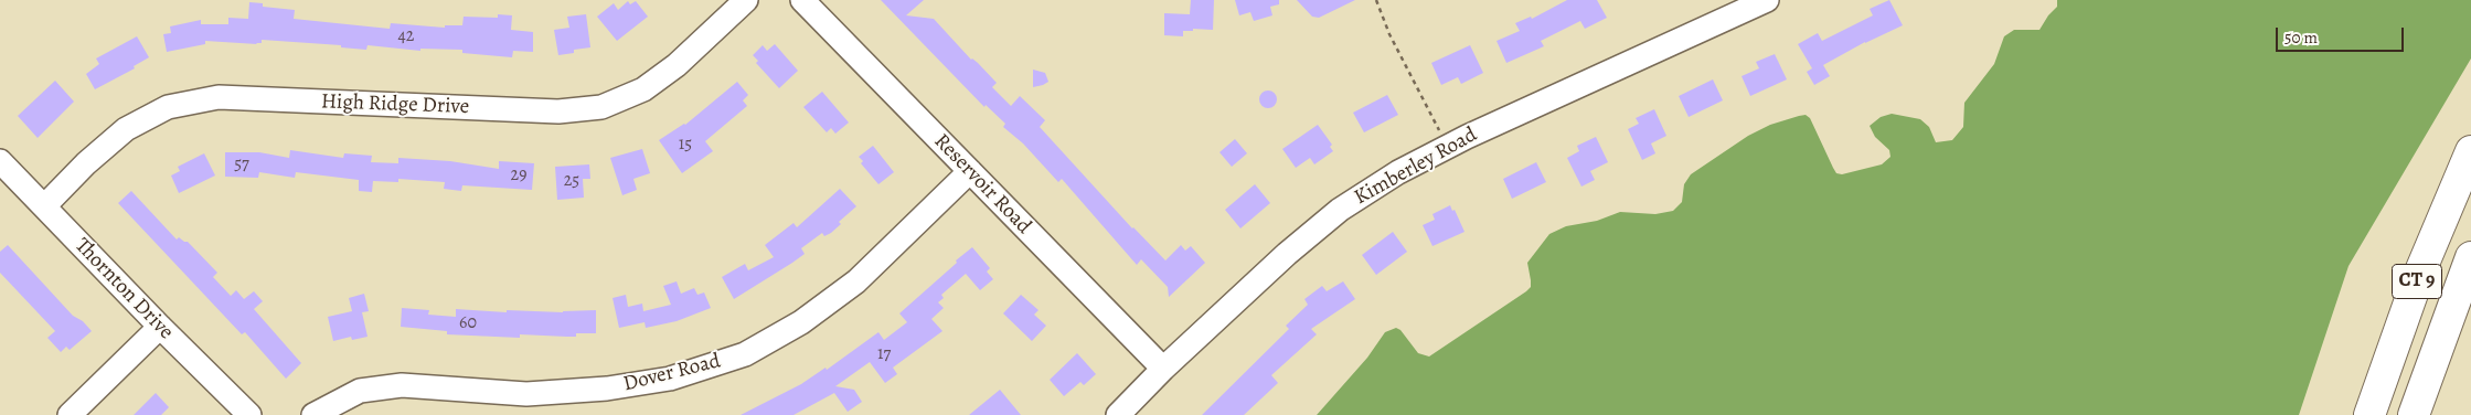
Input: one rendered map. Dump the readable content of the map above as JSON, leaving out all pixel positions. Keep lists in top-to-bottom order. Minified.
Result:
{"streets":{"highway":["CT 9"],"street":["High Ridge Drive","Kimberley Road","Reservoir Road","Thornton Drive","Dover Road"]},"crossings":[["High Ridge Drive","Thornton Drive"],["Kimberley Road","Reservoir Road"],["Reservoir Road","Dover Road"]],"house_numbers":["42","15","57","29","25","60","17"],"scale_bar":"50 m"}
